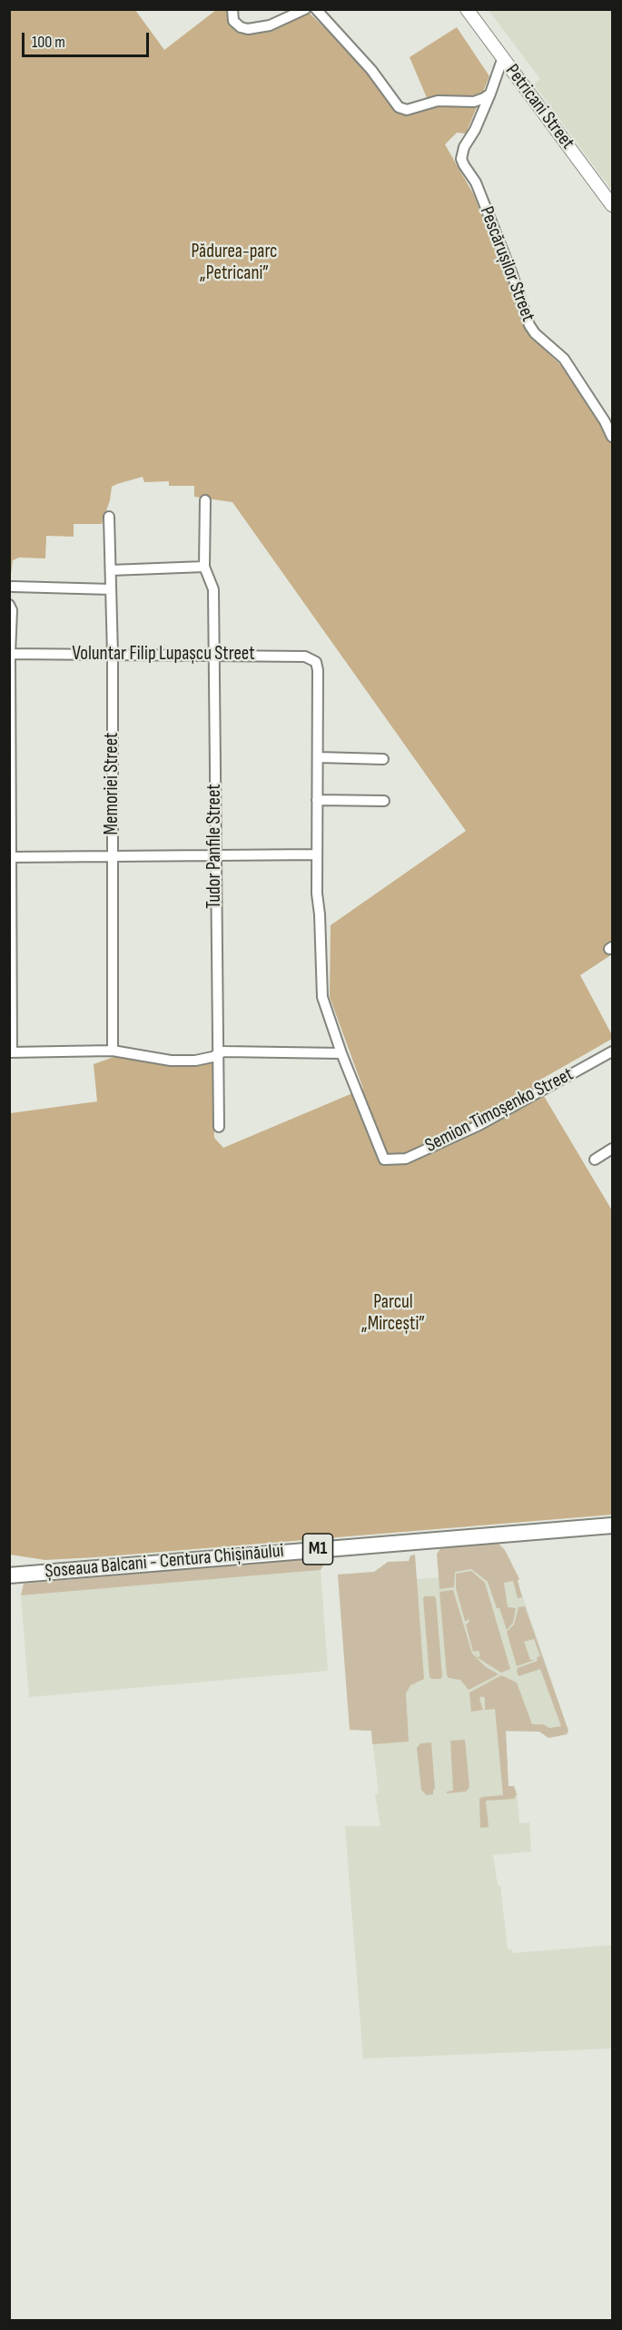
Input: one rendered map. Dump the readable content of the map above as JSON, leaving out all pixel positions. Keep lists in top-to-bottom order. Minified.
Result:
{"streets":{"highway":["M1","Șoseaua Balcani - Centura Chișinăului"],"main road":["Petricani Street"],"street":["Pescărușilor Street","Voluntar Filip Lupașcu Street","Memoriei Street","Tudor Panfile Street","Semion Timoșenko Street"]},"crossings":[["Petricani Street","Pescărușilor Street"],["Voluntar Filip Lupașcu Street","Memoriei Street"],["Voluntar Filip Lupașcu Street","Tudor Panfile Street"]],"parks":["Pădurea-parc „Petricani”","Parcul „Mircești”"],"scale_bar":"100 m"}
